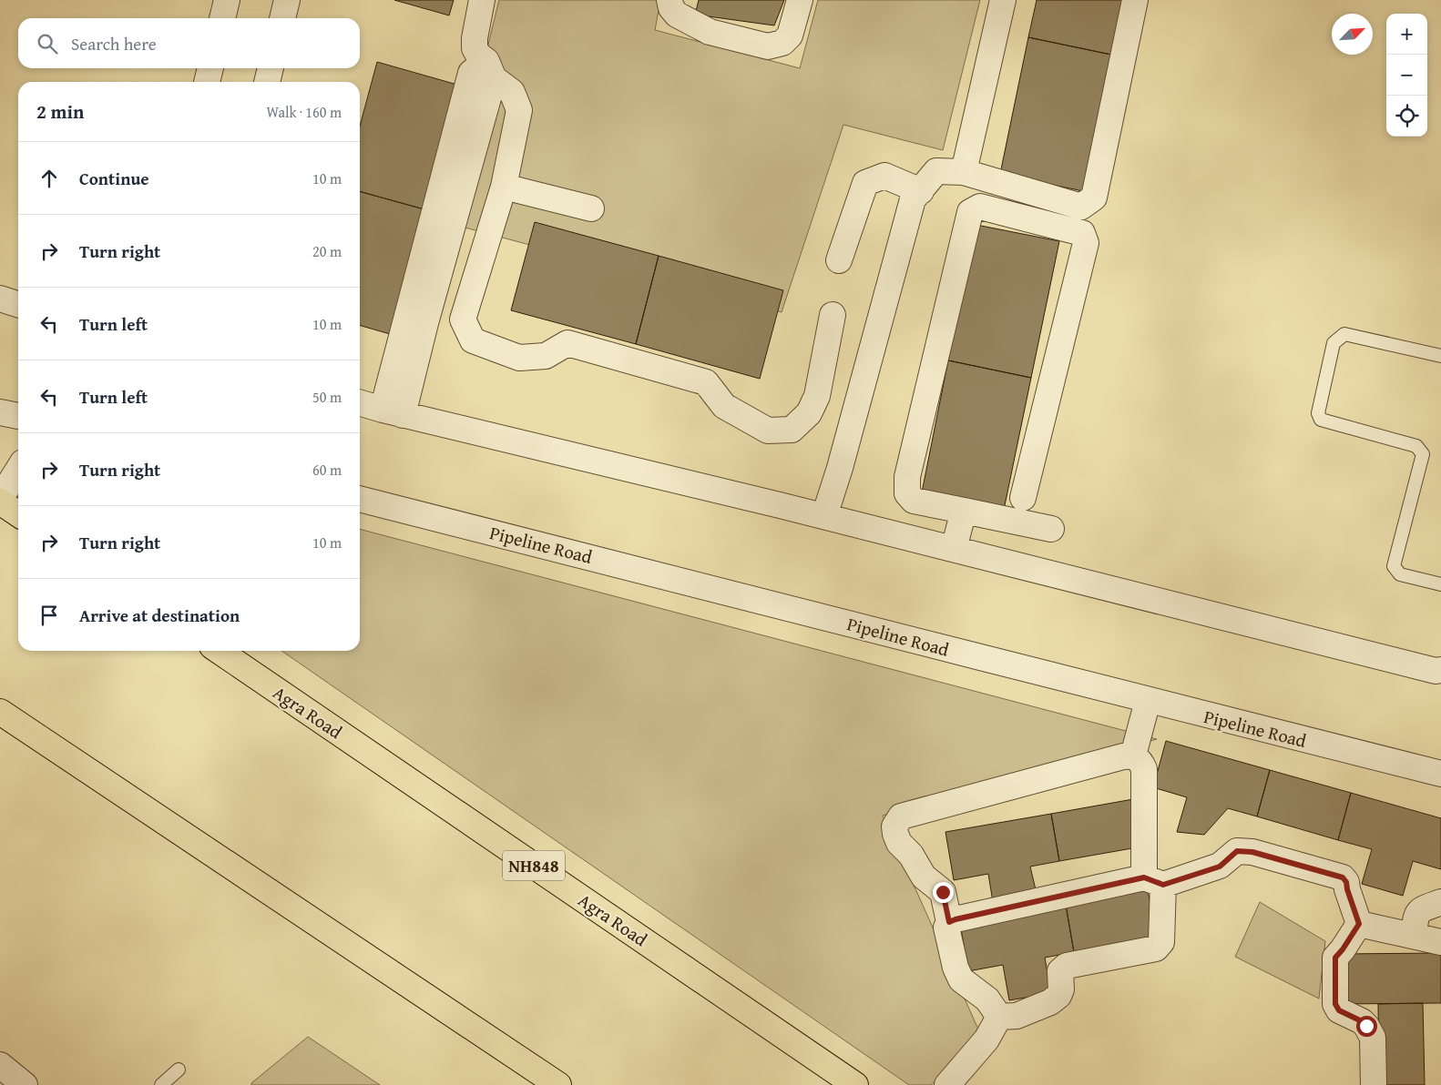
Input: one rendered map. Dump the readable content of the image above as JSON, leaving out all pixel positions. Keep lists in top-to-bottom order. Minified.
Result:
{"streets":{"highway":["Agra Road","NH848"],"street":["Pipeline Road"]},"north":"top right","page":{"map_buttons":["+","−"],"search":"Search here","heading":["2 min","Walk · 160 m"],"list":[["Continue","10 m"],["Turn right","20 m"],["Turn left","10 m"],["Turn left","50 m"],["Turn right","60 m"],["Turn right","10 m"],"Arrive at destination"]}}
